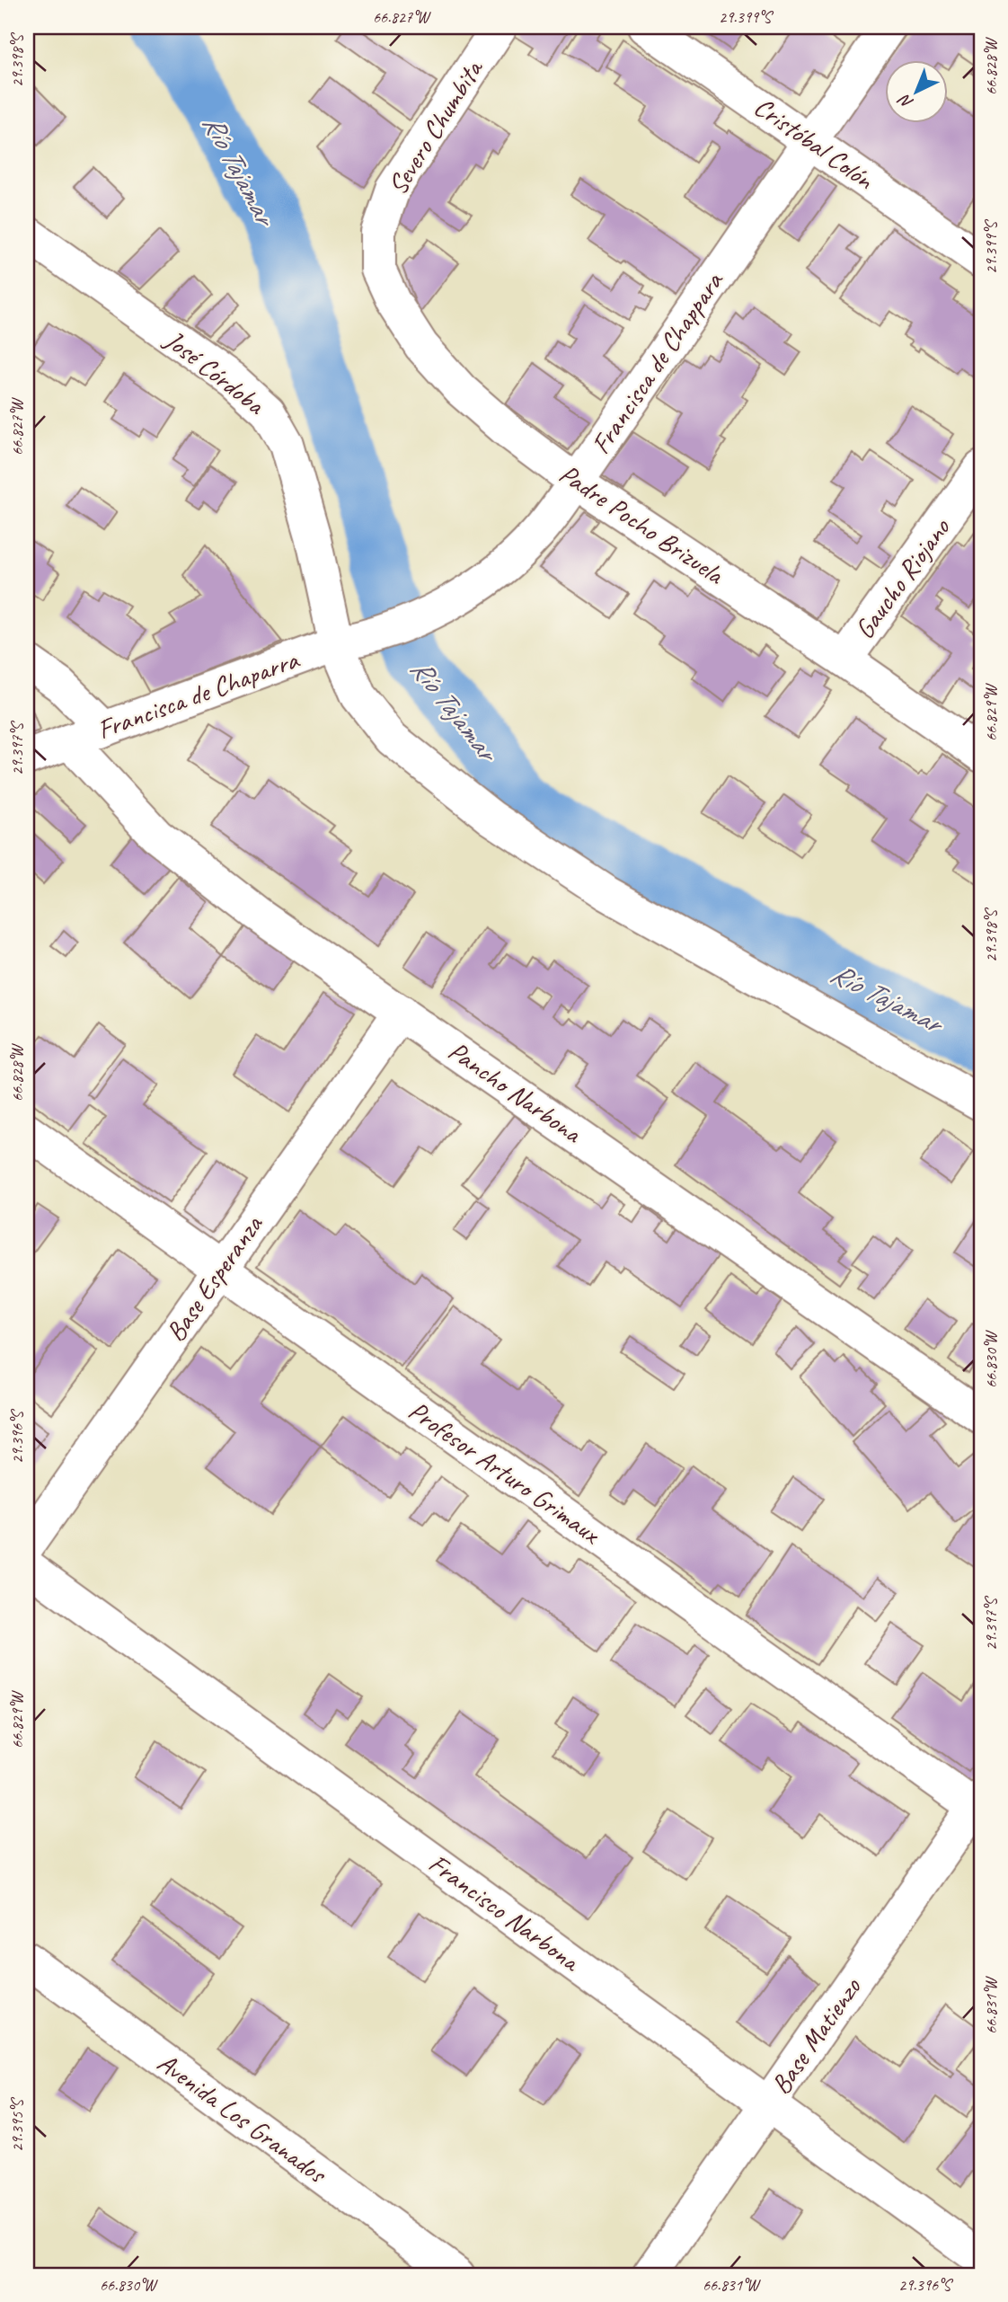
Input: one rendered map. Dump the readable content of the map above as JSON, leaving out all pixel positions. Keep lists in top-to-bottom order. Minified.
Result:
{"streets":{"street":["Severo Chumbita","Cristóbal Colón","Francisca de Chappara","José Córdoba","Padre Pocho Brizuela","Gaucho Riojano","Francisca de Chaparra","Pancho Narbona","Base Esperanza","Profesor Arturo Grimaux","Francisco Narbona","Base Matienzo","Avenida Los Granados"]},"crossings":[["Severo Chumbita","Padre Pocho Brizuela"],["Cristóbal Colón","Francisca de Chappara"],["Francisca de Chappara","Padre Pocho Brizuela"],["Francisca de Chappara","Francisca de Chaparra"],["José Córdoba","Francisca de Chaparra"],["Padre Pocho Brizuela","Gaucho Riojano"],["Francisca de Chaparra","Pancho Narbona"],["Pancho Narbona","Base Esperanza"],["Base Esperanza","Profesor Arturo Grimaux"],["Profesor Arturo Grimaux","Base Matienzo"],["Francisco Narbona","Base Matienzo"]],"water":["Río Tajamar"],"north":"bottom left","coordinates":["66.827°W","29.399°S","29.398°S","66.828°W","66.829°W","29.397°S","66.830°W","29.396°S","66.831°W","29.395°S"]}
